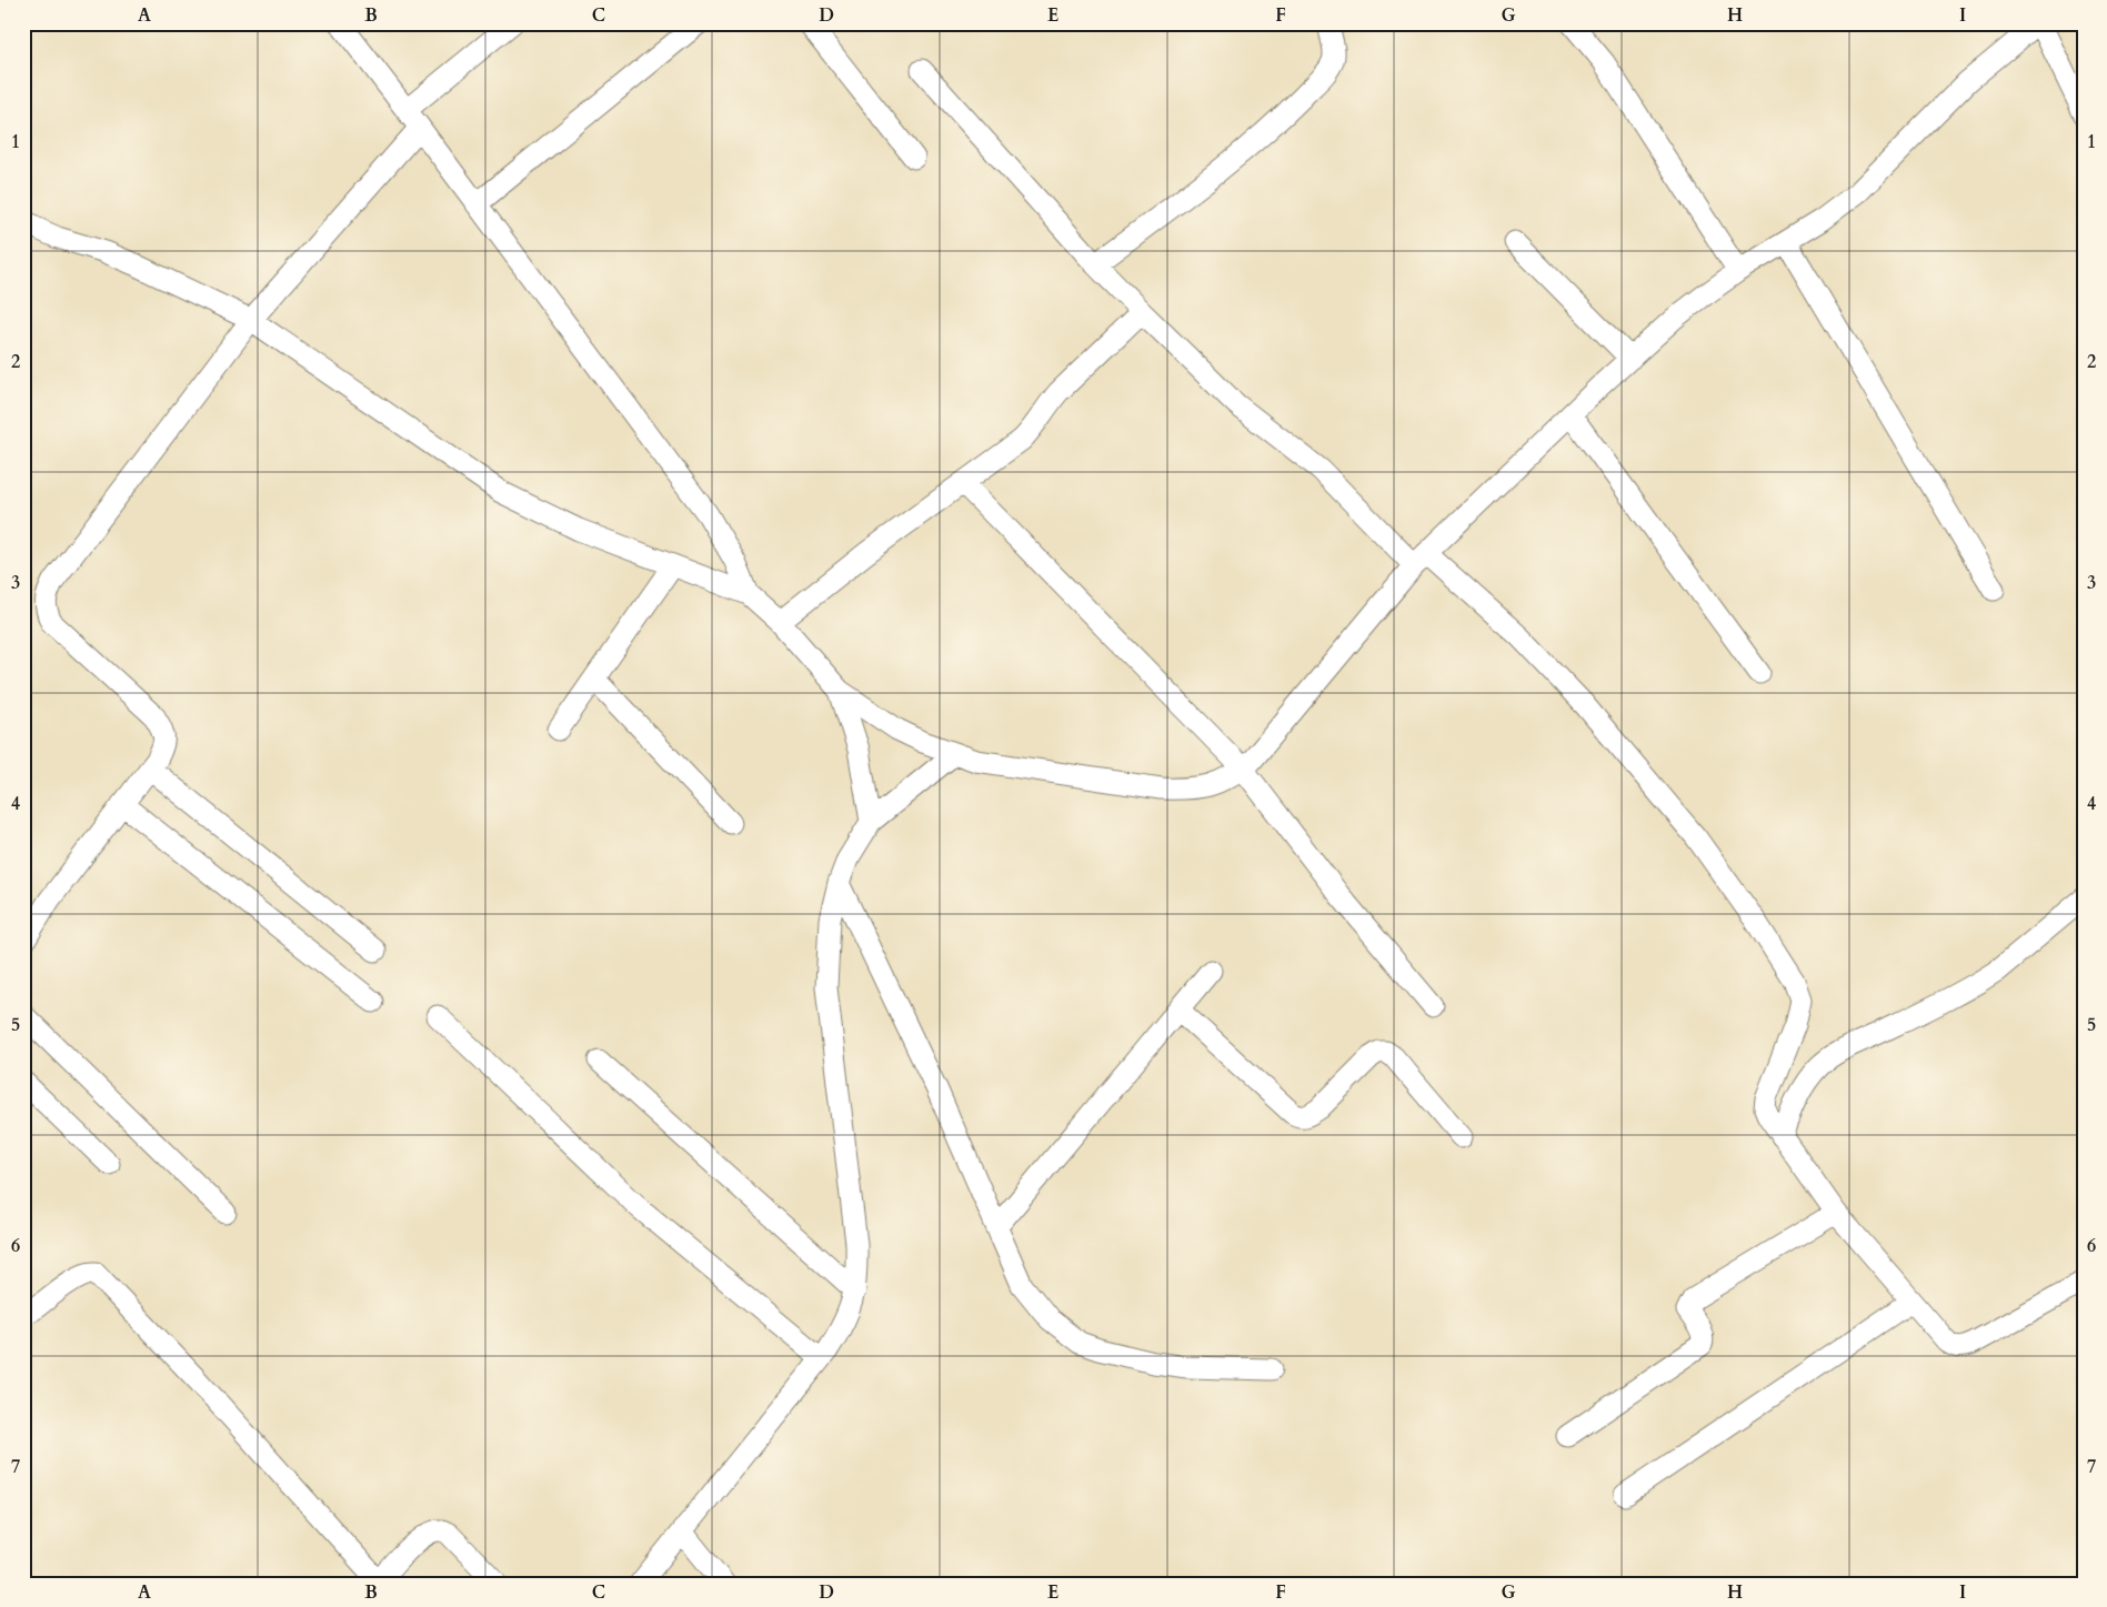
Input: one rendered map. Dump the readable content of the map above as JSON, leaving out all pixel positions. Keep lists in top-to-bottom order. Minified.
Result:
{"grid":{"columns":["A","B","C","D","E","F","G","H","I"],"rows":["1","2","3","4","5","6","7"]}}
